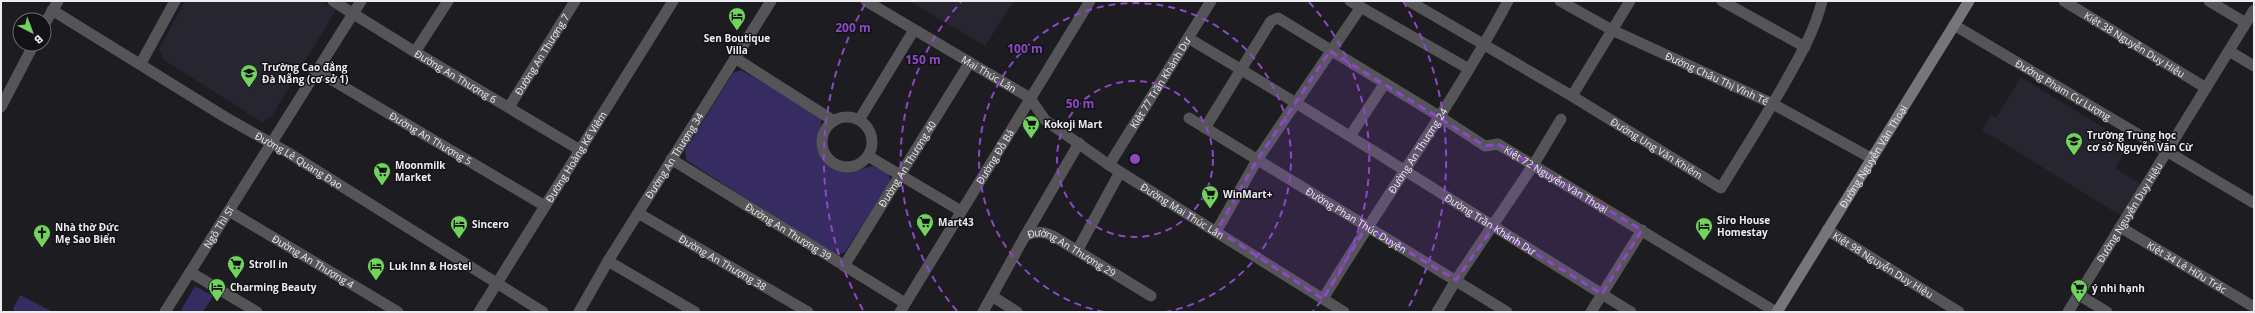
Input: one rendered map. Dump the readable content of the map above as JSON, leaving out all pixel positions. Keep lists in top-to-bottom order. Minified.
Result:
{"streets":{"main road":["Đường Nguyễn Văn Thoại"],"street":["Kiệt 38 Nguyễn Duy Hiệu","Đường An Thượng 7","Mai Thúc Lân","Đường An Thượng 6","Đường Châu Thị Vĩnh Tế","Kiệt 77 Trần Khánh Dư","Đường Phạm Cự Lượng","Đường An Thượng 5","Đường Ung Văn Khiêm","Đường An Thượng 24","Đường Hoàng Kế Viêm","Đường An Thượng 34","Đường Đỗ Bá","Đường Lê Quang Đạo","Đường An Thượng 40","Kiệt 72 Nguyễn Văn Thoại","Đường Mai Thúc Lân","Đường Nguyễn Duy Hiệu","Đường Phan Thúc Duyện","Đường Trần Khánh Dư","Ngô Thì Sĩ","Đường An Thượng 39","Đường An Thượng 29","Đường An Thượng 4","Đường An Thượng 38","Kiệt 98 Nguyễn Duy Hiệu","Kiệt 34 Lê Hữu Trác"]},"crossings":[["Kiệt 38 Nguyễn Duy Hiệu","Đường Nguyễn Duy Hiệu"],["Đường An Thượng 7","Đường An Thượng 6"],["Mai Thúc Lân","Đường Đỗ Bá"],["Mai Thúc Lân","Đường An Thượng 40"],["Mai Thúc Lân","Đường Mai Thúc Lân"],["Đường An Thượng 6","Đường Hoàng Kế Viêm"],["Đường An Thượng 6","Ngô Thì Sĩ"],["Đường Châu Thị Vĩnh Tế","Đường Ung Văn Khiêm"],["Đường Châu Thị Vĩnh Tế","Đường Nguyễn Văn Thoại"],["Kiệt 77 Trần Khánh Dư","Đường Mai Thúc Lân"],["Kiệt 77 Trần Khánh Dư","Đường Trần Khánh Dư"],["Đường Phạm Cự Lượng","Đường Nguyễn Văn Thoại"],["Đường Phạm Cự Lượng","Đường Nguyễn Duy Hiệu"],["Đường An Thượng 5","Đường Hoàng Kế Viêm"],["Đường An Thượng 5","Ngô Thì Sĩ"],["Đường Ung Văn Khiêm","Đường An Thượng 24"],["Đường An Thượng 24","Kiệt 72 Nguyễn Văn Thoại"],["Đường An Thượng 24","Đường Mai Thúc Lân"],["Đường An Thượng 24","Đường Phan Thúc Duyện"],["Đường An Thượng 24","Đường Trần Khánh Dư"],["Đường Hoàng Kế Viêm","Đường Lê Quang Đạo"],["Đường An Thượng 34","Đường An Thượng 39"],["Đường An Thượng 34","Đường An Thượng 38"],["Đường Đỗ Bá","Đường Mai Thúc Lân"],["Đường Đỗ Bá","Đường An Thượng 39"],["Đường Nguyễn Văn Thoại","Kiệt 72 Nguyễn Văn Thoại"],["Đường Nguyễn Văn Thoại","Kiệt 98 Nguyễn Duy Hiệu"],["Đường Lê Quang Đạo","Ngô Thì Sĩ"],["Đường An Thượng 40","Đường An Thượng 39"],["Kiệt 72 Nguyễn Văn Thoại","Đường Trần Khánh Dư"],["Đường Nguyễn Duy Hiệu","Kiệt 34 Lê Hữu Trác"],["Ngô Thì Sĩ","Đường An Thượng 4"]],"places":{"hotel":["Sen Boutique Villa","Sincero","Siro House Homestay","Luk Inn & Hostel","Charming Beauty"],"school or university":["Trường Cao đẳng Đà Nẵng (cơ sở 1)","Trường Trung học cơ sở Nguyễn Văn Cừ"],"supermarket":["Kokoji Mart","Moonmilk Market","WinMart+","Mart43","Stroll in","ý nhi hạnh"],"church":["Nhà thờ Đức Mẹ Sao Biển"]},"north":"bottom right","rings":["200 m","100 m","150 m","50 m"]}
